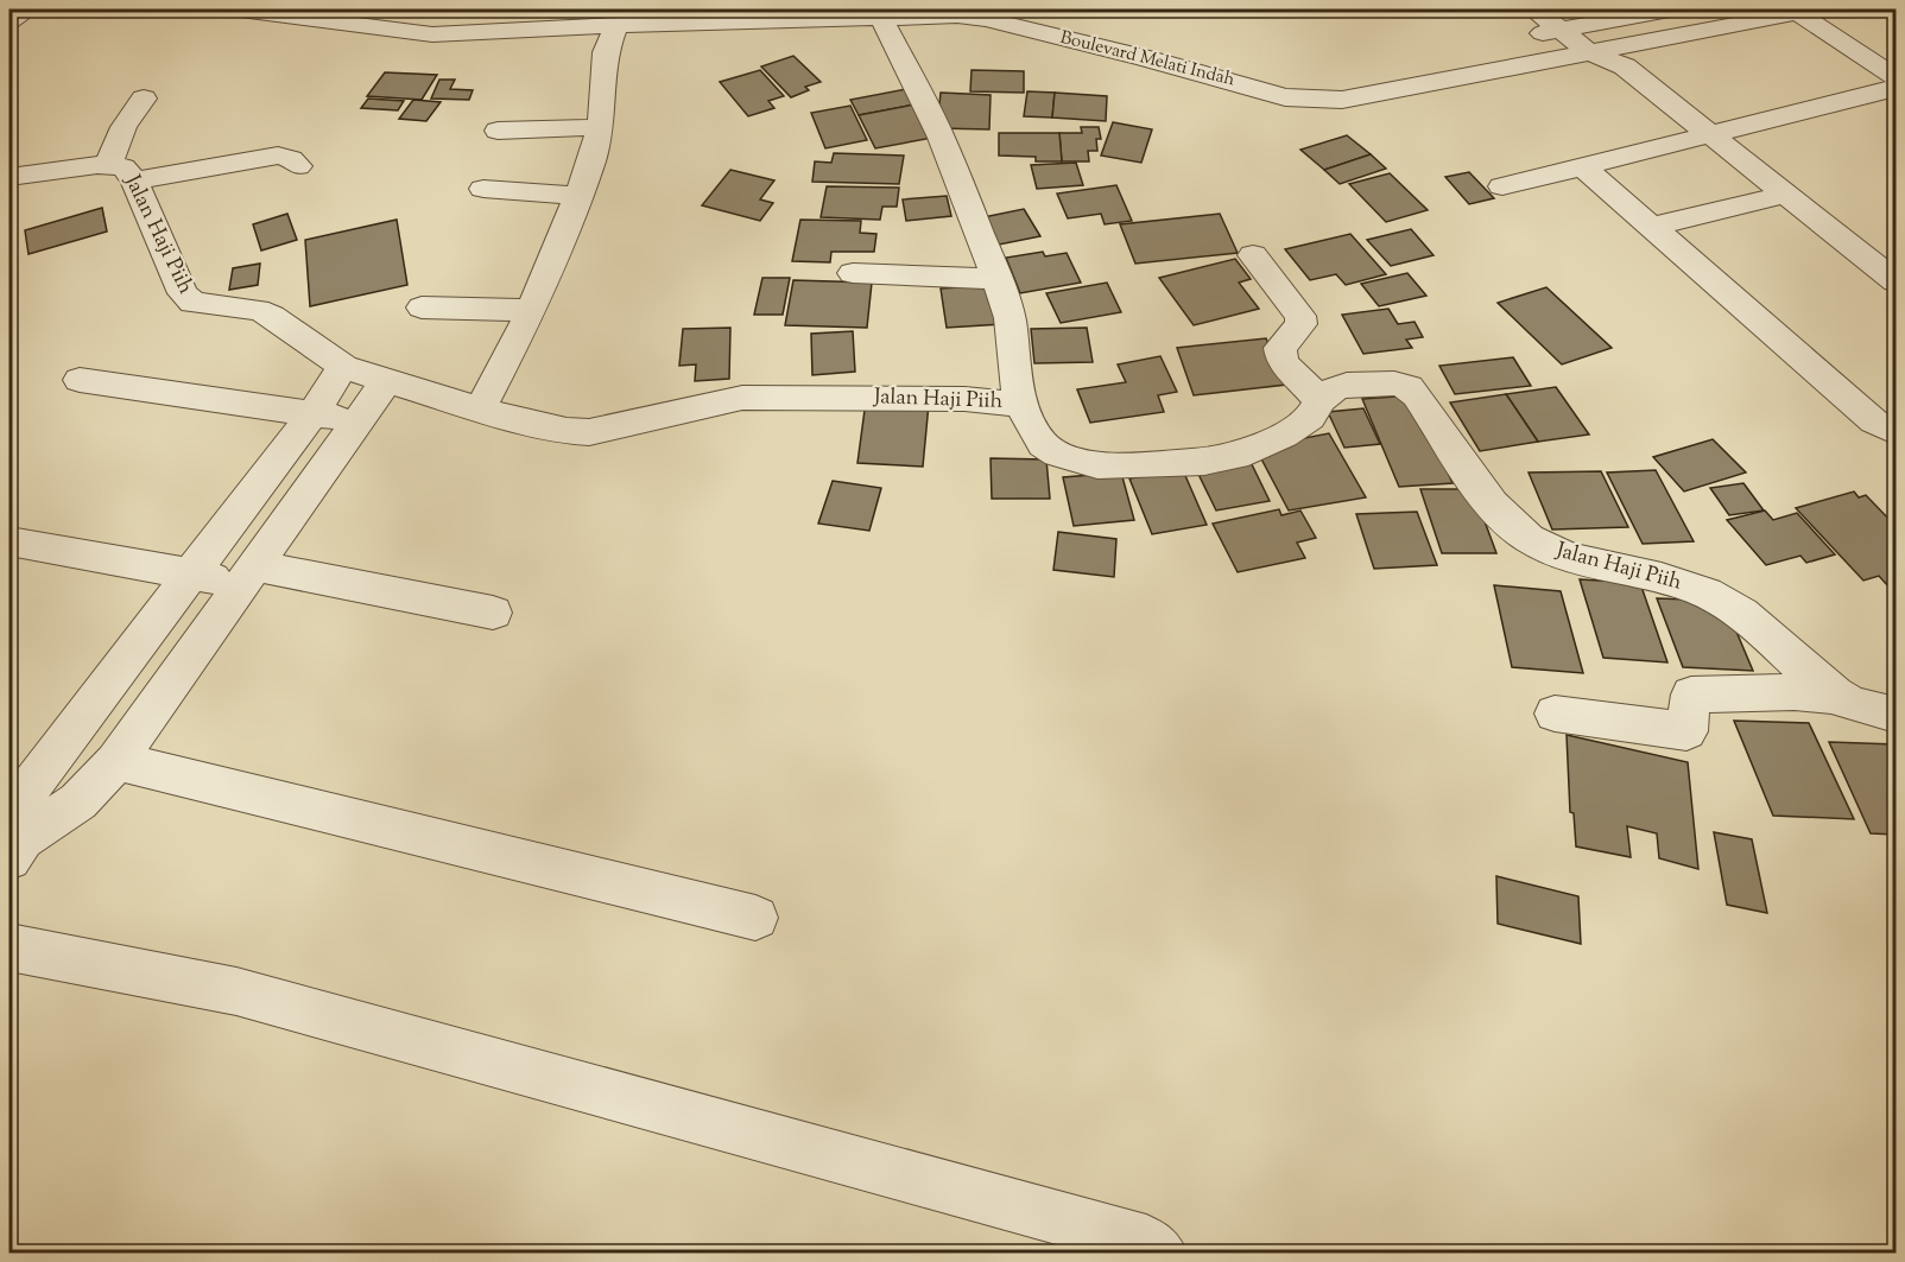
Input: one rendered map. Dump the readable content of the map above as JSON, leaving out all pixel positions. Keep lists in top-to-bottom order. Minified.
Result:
{"streets":{"street":["Boulevard Melati Indah","Jalan Haji Piih"]}}
